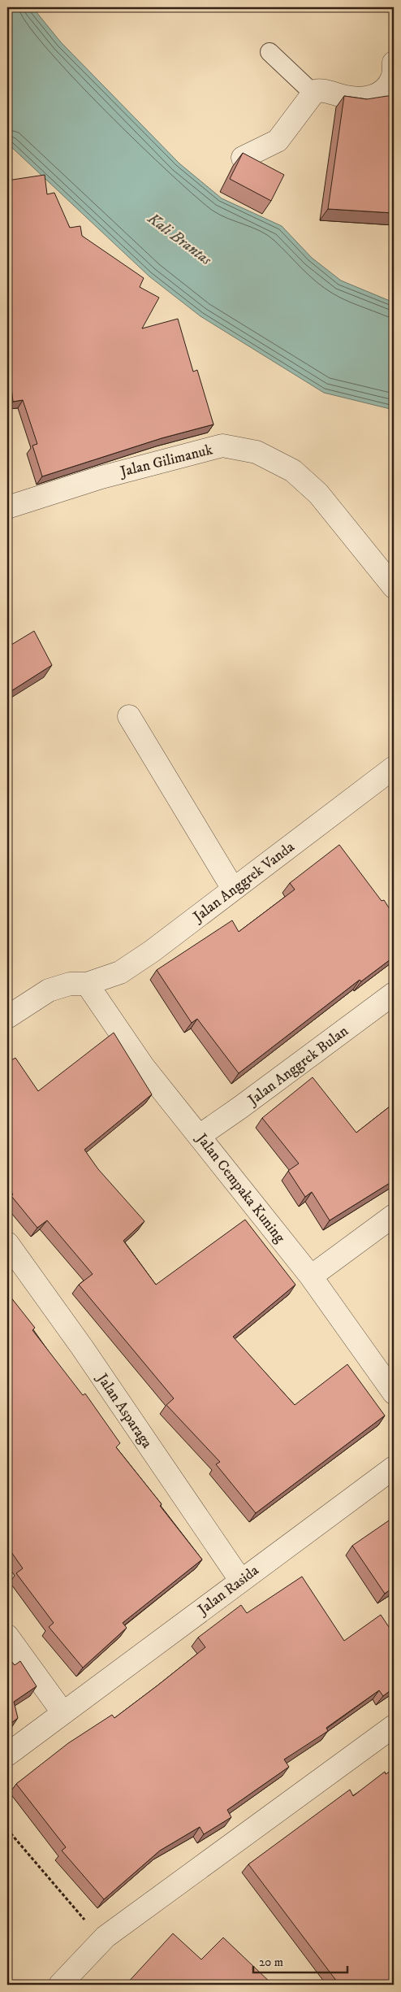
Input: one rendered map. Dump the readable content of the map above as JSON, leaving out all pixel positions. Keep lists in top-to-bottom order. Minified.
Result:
{"streets":{"street":["Jalan Gilimanuk","Jalan Anggrek Vanda","Jalan Anggrek Bulan","Jalan Cempaka Kuning","Jalan Asparaga","Jalan Rasida"]},"crossings":[["Jalan Anggrek Vanda","Jalan Cempaka Kuning"],["Jalan Anggrek Bulan","Jalan Cempaka Kuning"],["Jalan Asparaga","Jalan Rasida"]],"water":["Kali Brantas"],"scale_bar":"20 m"}
